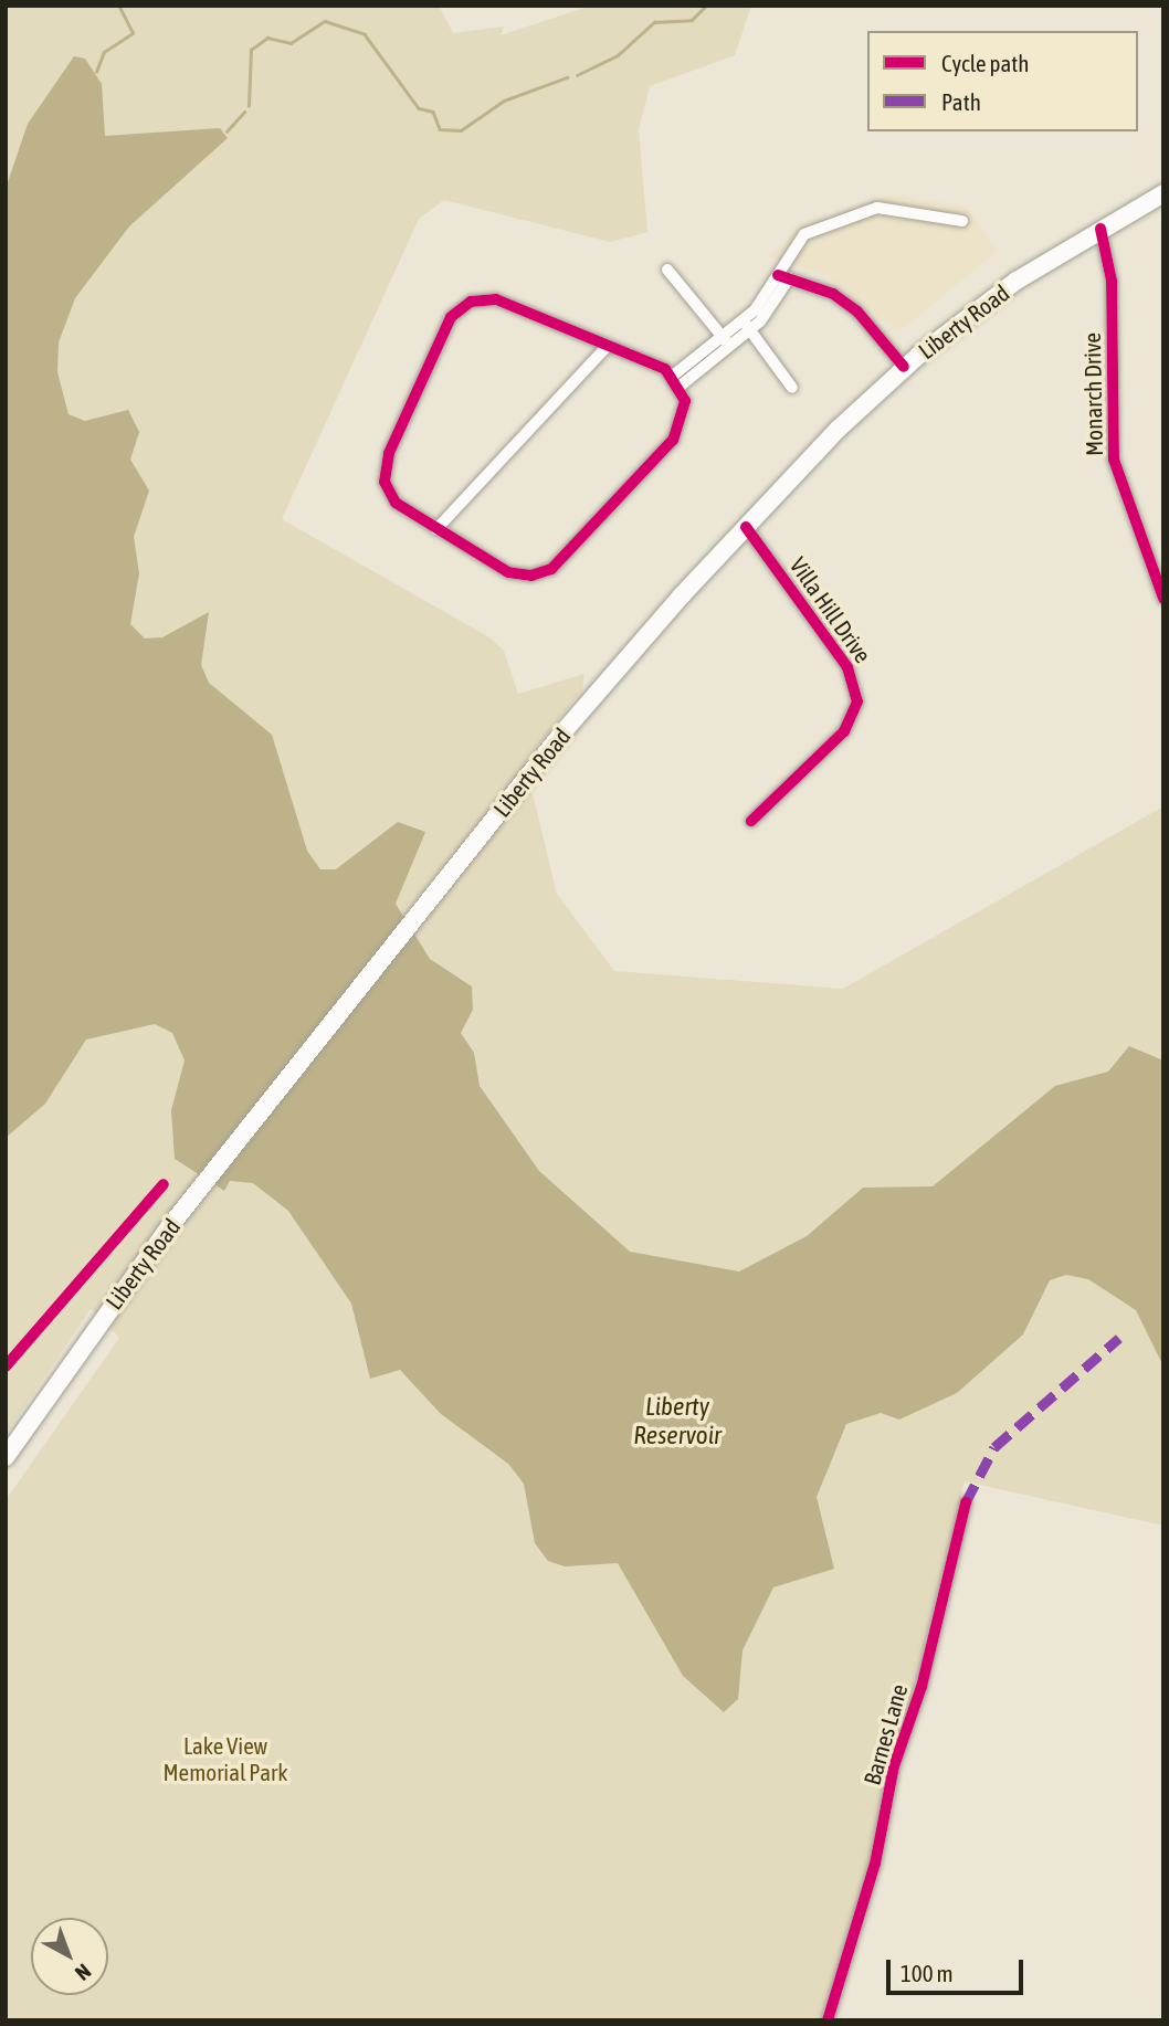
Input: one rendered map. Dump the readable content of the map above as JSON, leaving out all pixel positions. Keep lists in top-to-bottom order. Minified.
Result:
{"streets":{"main road":["Liberty Road"],"street":["Monarch Drive","Villa Hill Drive","Barnes Lane"]},"crossings":[["Liberty Road","Monarch Drive"],["Liberty Road","Villa Hill Drive"]],"water":["Liberty Reservoir"],"parks":["Lake View Memorial Park"],"legend":["Cycle path","Path"],"scale_bar":"100 m","north":"bottom right"}
